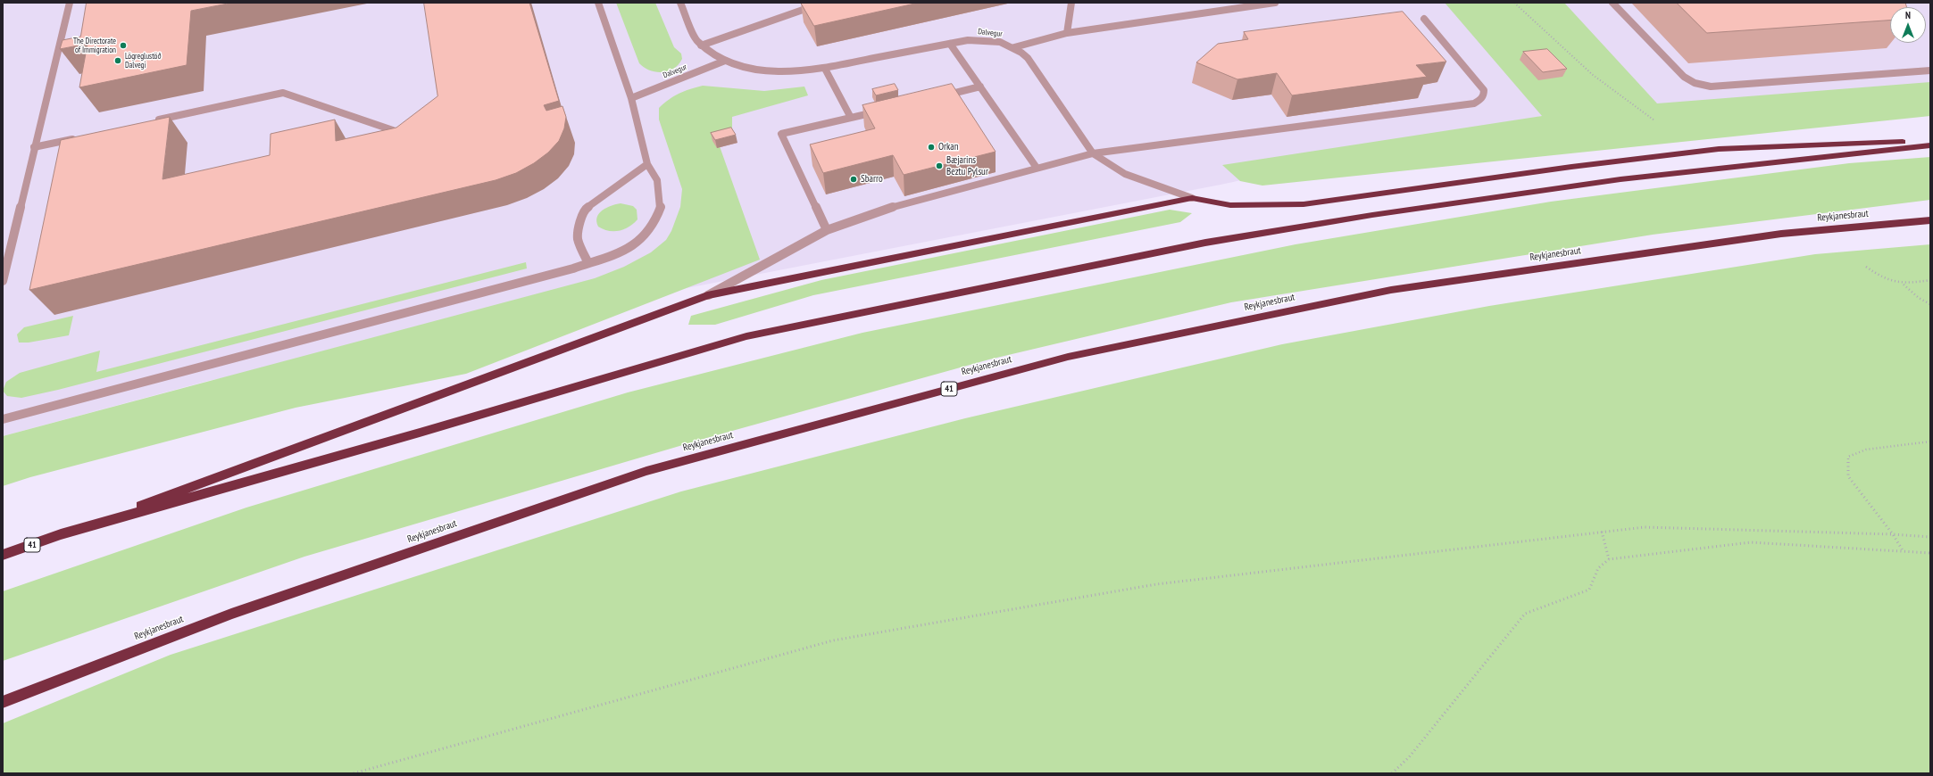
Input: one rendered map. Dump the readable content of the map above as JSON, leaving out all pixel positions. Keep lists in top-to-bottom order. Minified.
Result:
{"streets":{"highway":["Reykjanesbraut","41"],"street":["Dalvegur"]},"places":["The Directorate of Immigration","Lögreglustöð Dalvegi","Orkan","Bæjarins Beztu Pylsur","Sbarro"],"north":"top"}
